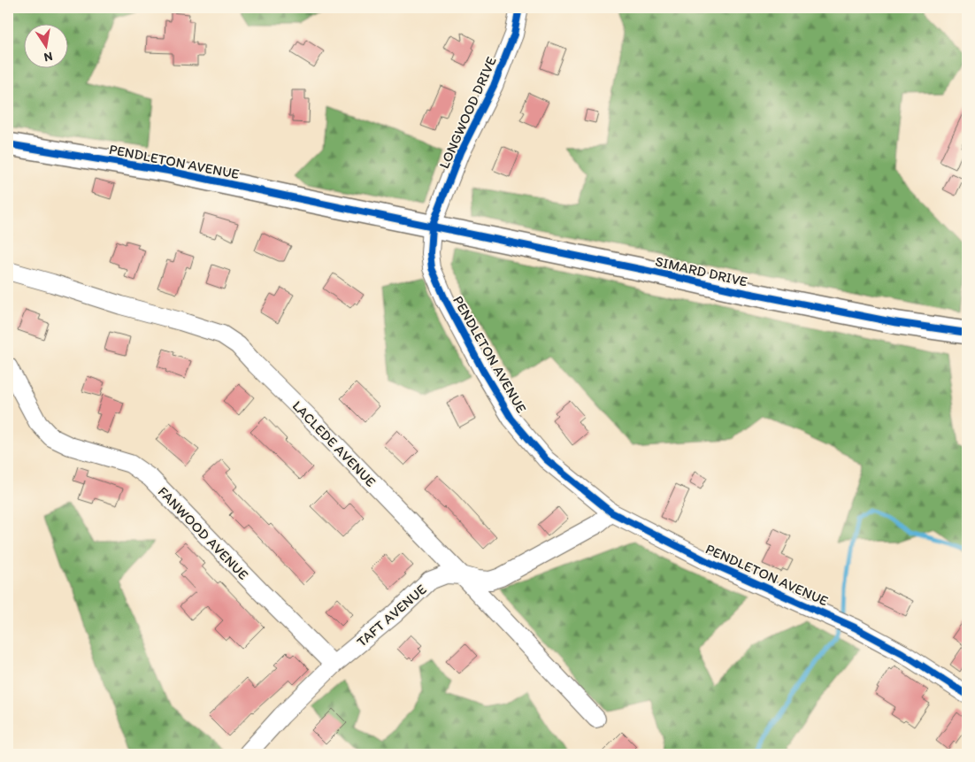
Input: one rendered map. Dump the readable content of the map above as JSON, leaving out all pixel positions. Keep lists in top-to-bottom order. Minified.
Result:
{"streets":{"street":["LONGWOOD DRIVE","PENDLETON AVENUE","SIMARD DRIVE","LACLEDE AVENUE","FANWOOD AVENUE","TAFT AVENUE"]},"crossings":[["LONGWOOD DRIVE","PENDLETON AVENUE"],["LONGWOOD DRIVE","SIMARD DRIVE"],["PENDLETON AVENUE","SIMARD DRIVE"],["PENDLETON AVENUE","TAFT AVENUE"],["LACLEDE AVENUE","TAFT AVENUE"],["FANWOOD AVENUE","TAFT AVENUE"]],"north":"bottom"}
